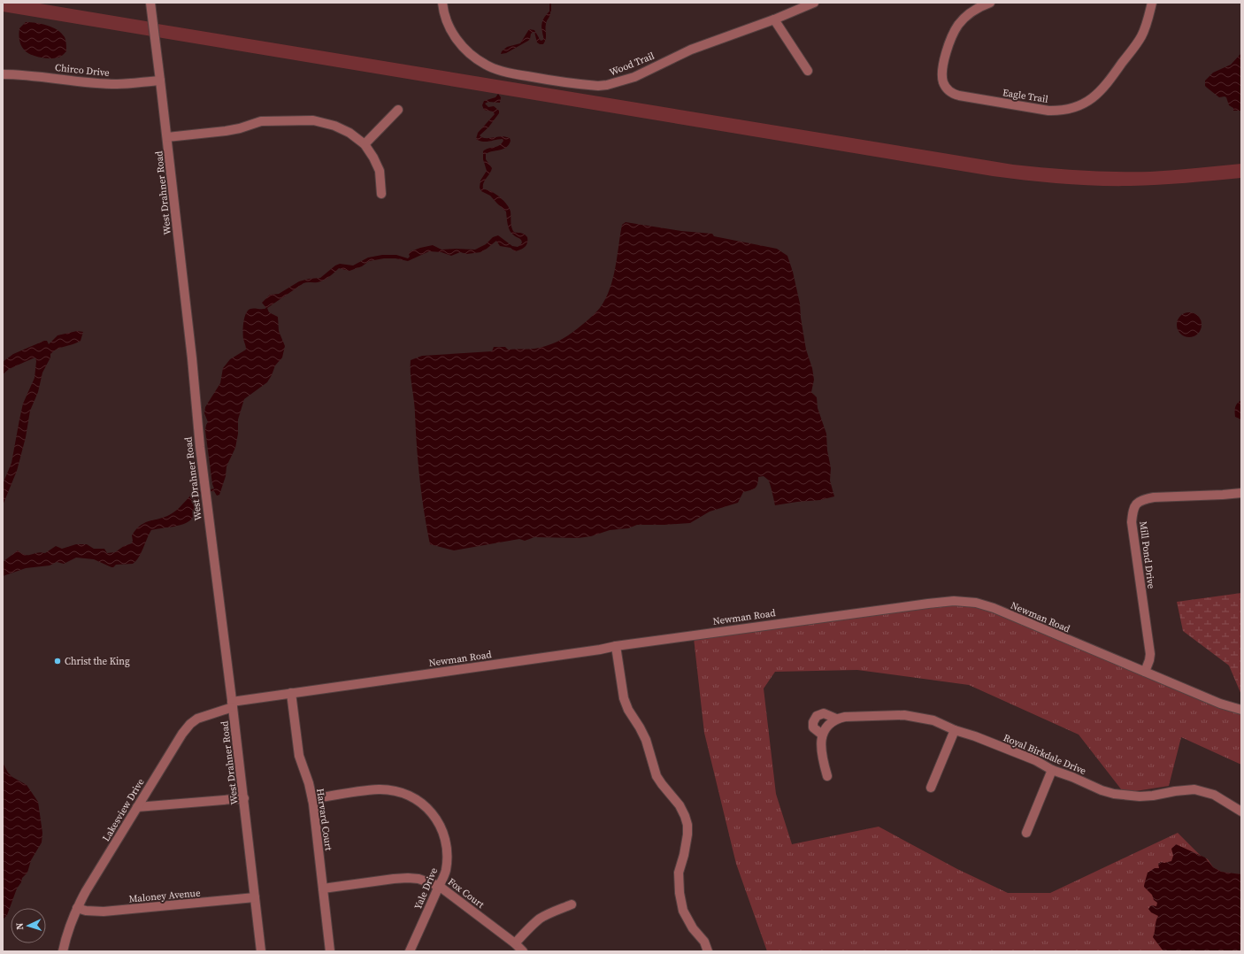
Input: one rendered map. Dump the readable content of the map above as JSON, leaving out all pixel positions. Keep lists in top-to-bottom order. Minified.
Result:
{"streets":{"street":["Wood Trail","Chirco Drive","Eagle Trail","West Drahner Road","Mill Pond Drive","Newman Road","Royal Birkdale Drive","Lakesview Drive","Harvard Court","Yale Drive","Fox Court","Maloney Avenue"]},"crossings":[["Chirco Drive","West Drahner Road"],["West Drahner Road","Newman Road"],["West Drahner Road","Lakesview Drive"],["West Drahner Road","Maloney Avenue"],["Mill Pond Drive","Newman Road"],["Newman Road","Lakesview Drive"],["Newman Road","Harvard Court"],["Lakesview Drive","Maloney Avenue"],["Harvard Court","Yale Drive"],["Harvard Court","Fox Court"],["Yale Drive","Fox Court"]],"places":["Christ the King"],"north":"left"}
